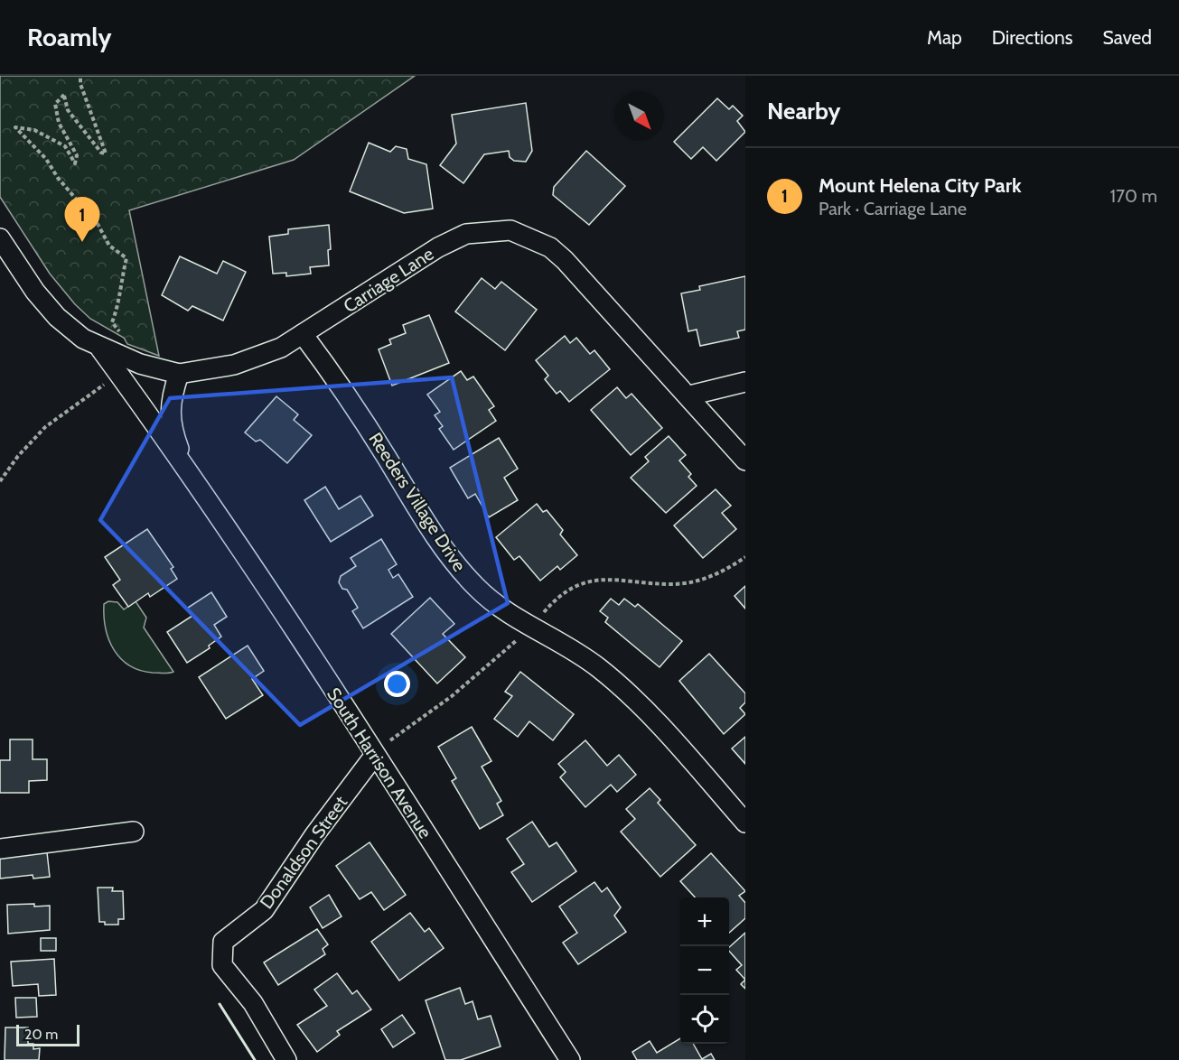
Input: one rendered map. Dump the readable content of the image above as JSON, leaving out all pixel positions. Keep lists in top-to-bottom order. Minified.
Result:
{"streets":{"street":["Carriage Lane","Reeders Village Drive","South Harrison Avenue","Donaldson Street"]},"crossings":[["Carriage Lane","Reeders Village Drive"],["Carriage Lane","South Harrison Avenue"],["South Harrison Avenue","Donaldson Street"]],"scale_bar":"20 m","north":"bottom right","page":{"header":"Roamly","nav":["Map","Directions","Saved"],"heading":"Nearby","list":[{"mark":"1","name":"Mount Helena City Park","note":"Park · Carriage Lane","value":"170 m"}],"pins":"1","map_buttons":["+","−"],"scale":"20 m"}}
